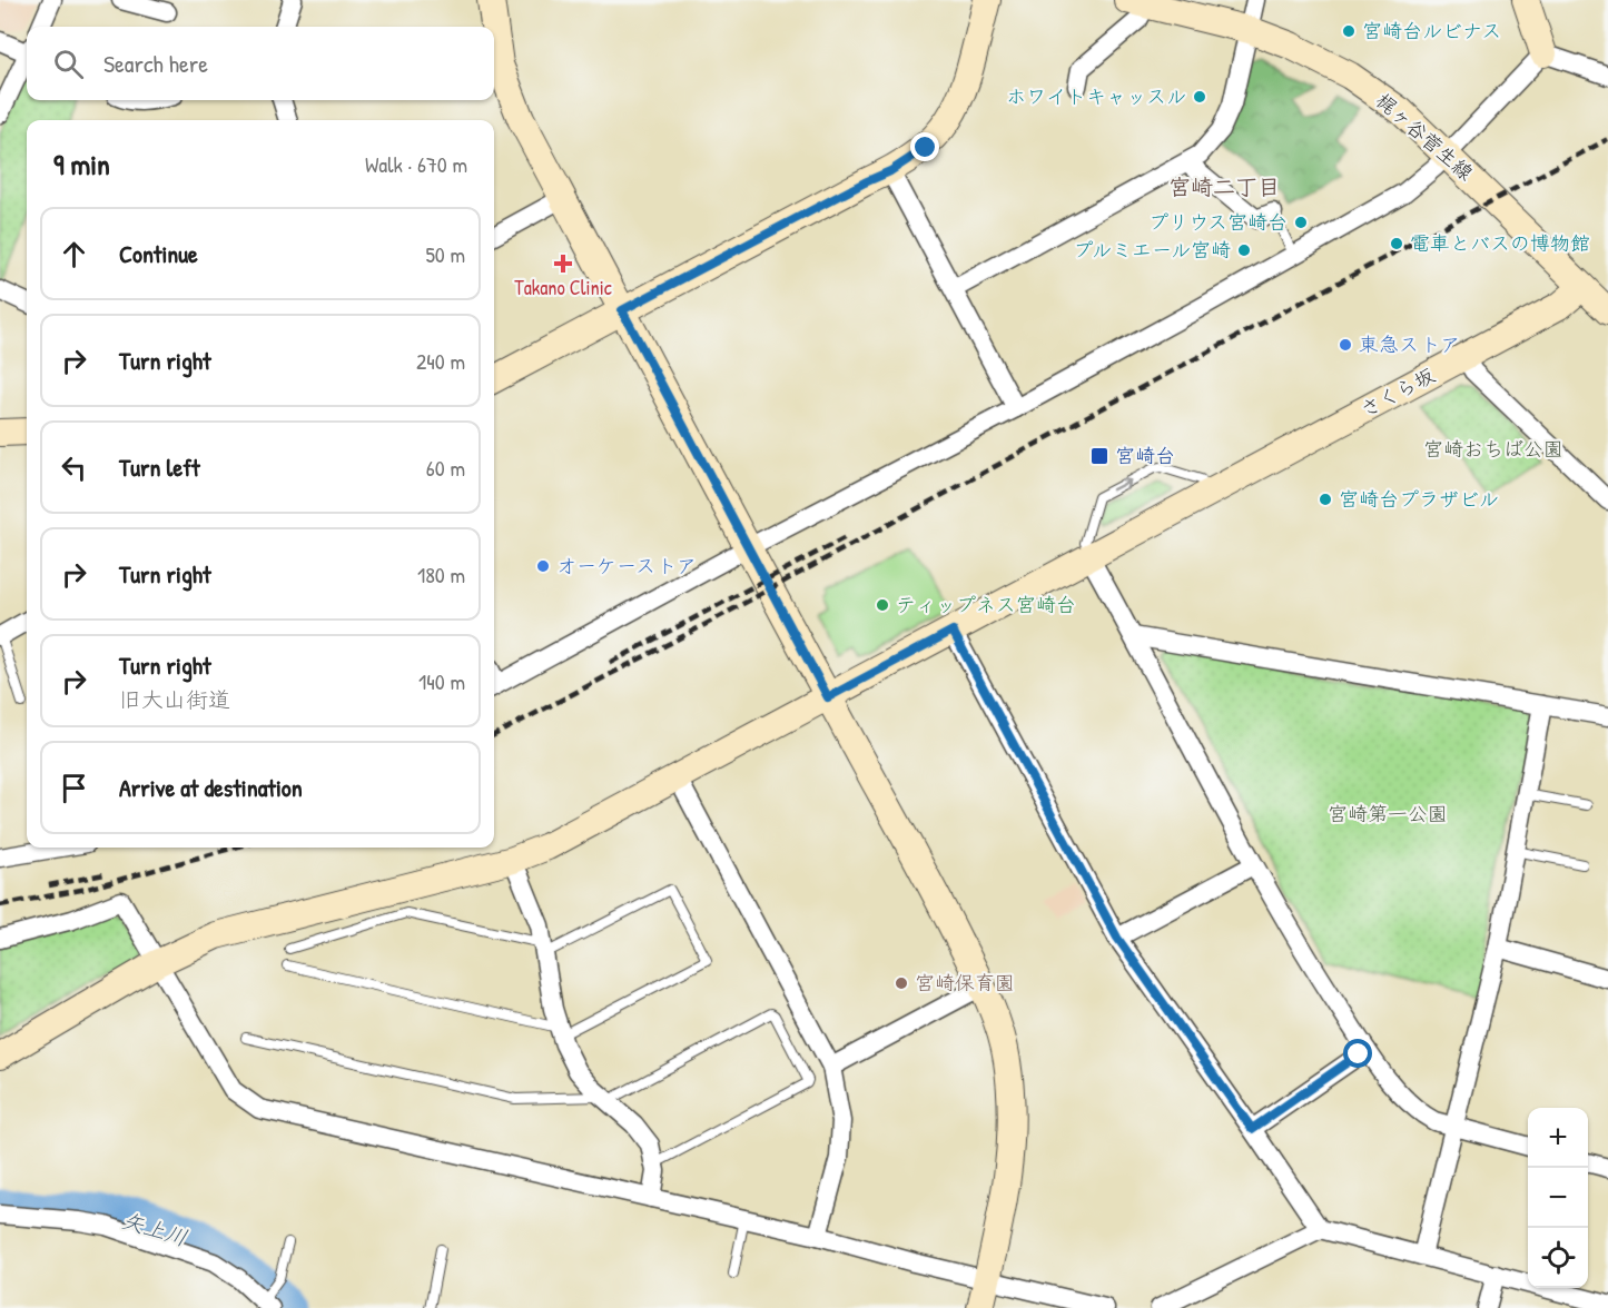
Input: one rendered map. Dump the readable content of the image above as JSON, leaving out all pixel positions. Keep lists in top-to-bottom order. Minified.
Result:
{"streets":{"street":["梶ヶ谷菅生線","さくら坂"]},"crossings":[["梶ヶ谷菅生線","さくら坂"]],"districts":["宮崎二丁目"],"water":["矢上川"],"parks":["宮崎おちば公園","宮崎第一公園"],"places":{"other":["宮崎台ルビナス","ホワイトキャッスル","プリウス宮崎台","電車とバスの博物館","プルミエール宮崎","東急ストア","宮崎台プラザビル","オーケーストア","ティップネス宮崎台","宮崎保育園"],"health":["Takano Clinic"],"transit":["宮崎台"]},"page":{"search":"Search here","heading":["9 min","Walk · 670 m"],"list":[["Continue","50 m"],["Turn right","240 m"],["Turn left","60 m"],["Turn right","180 m"],["Turn right","旧大山街道","140 m"],"Arrive at destination"],"map_buttons":["+","−"]}}
